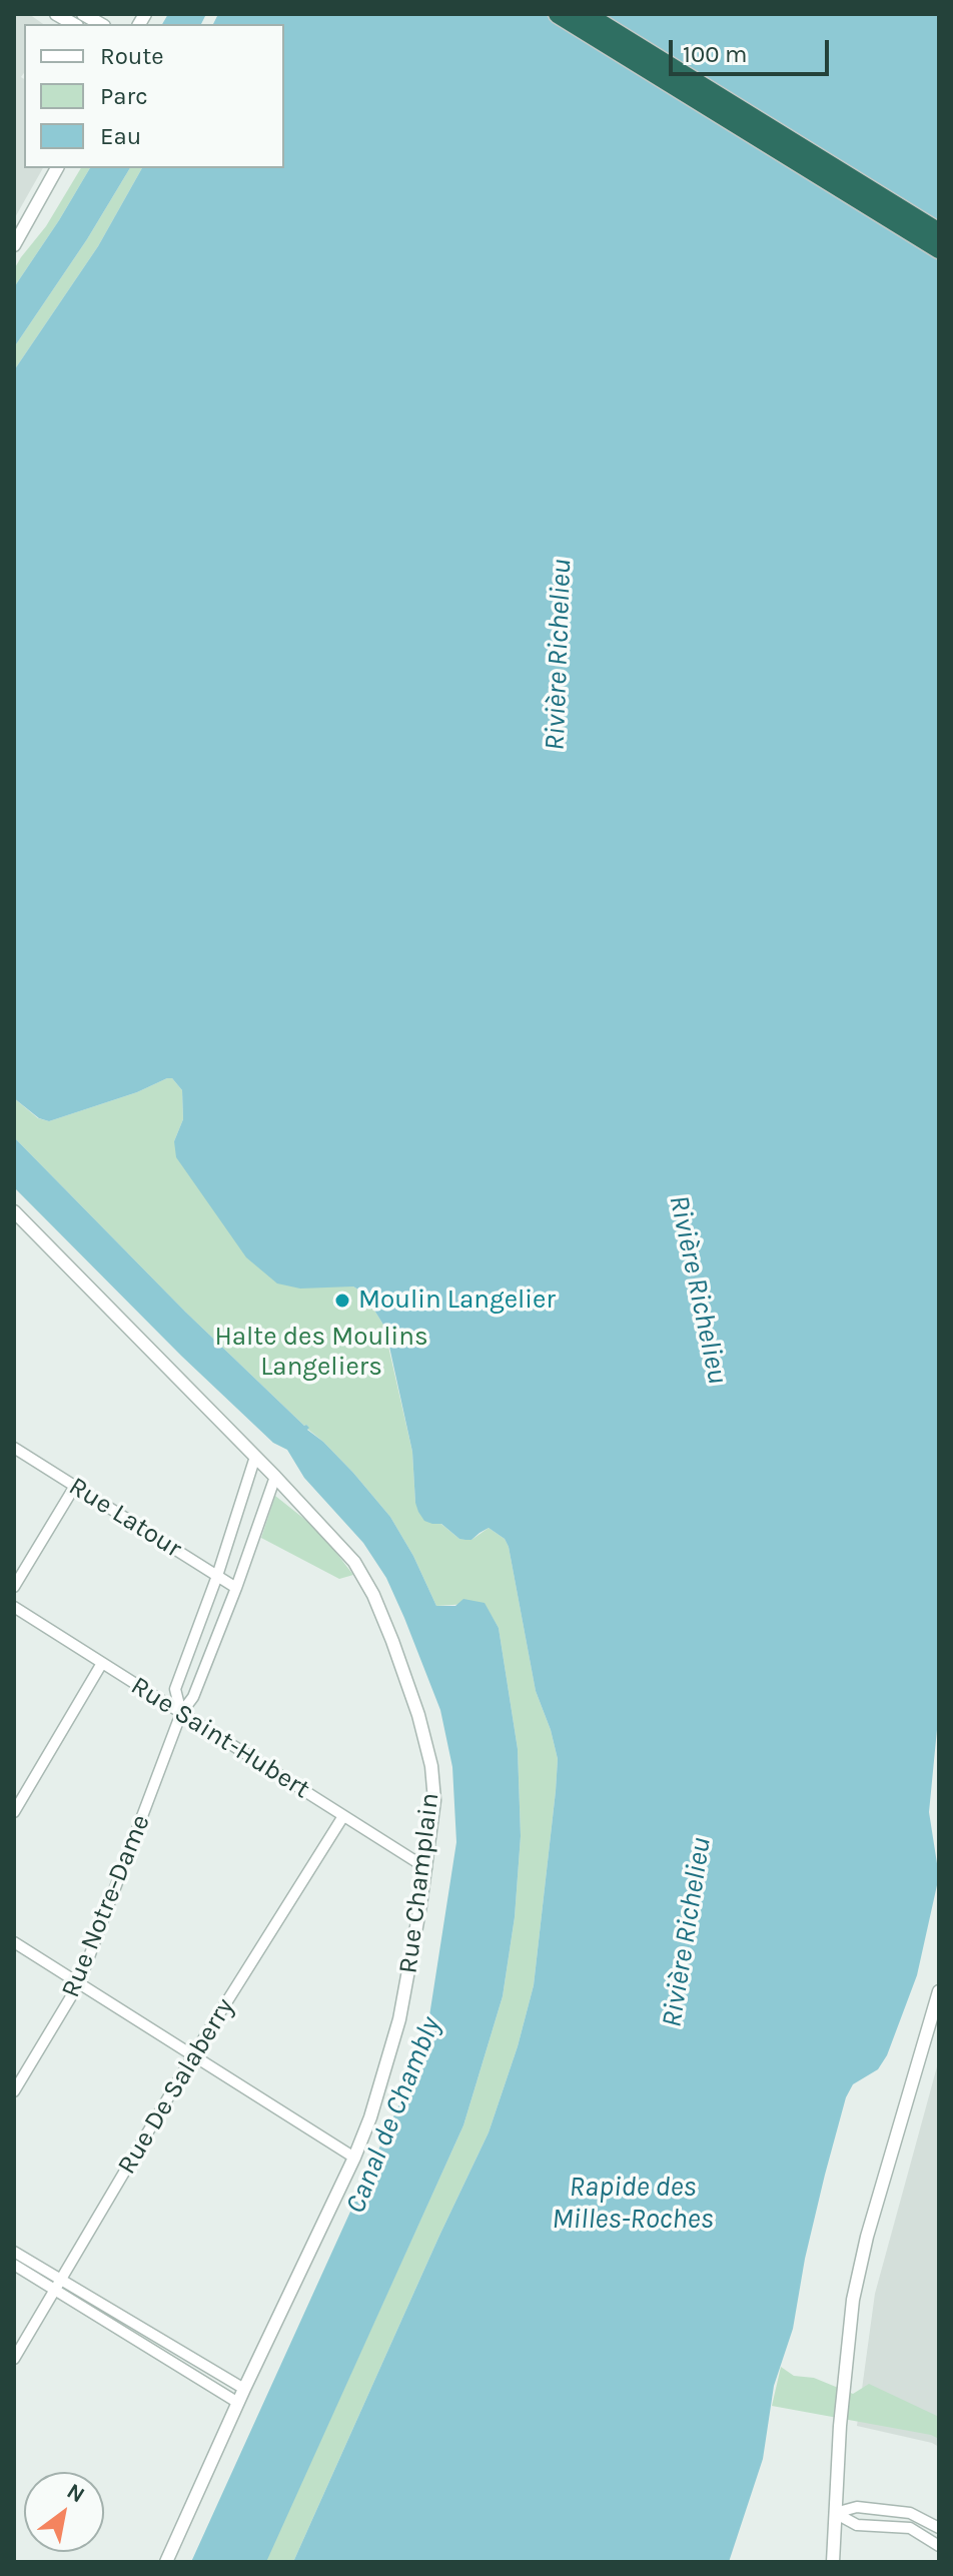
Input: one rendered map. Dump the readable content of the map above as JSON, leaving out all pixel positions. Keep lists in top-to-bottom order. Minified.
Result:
{"streets":{"street":["Rue Latour","Rue Saint-Hubert","Rue Champlain","Rue Notre-Dame","Rue De Salaberry"]},"crossings":[["Rue Latour","Rue Notre-Dame"],["Rue Saint-Hubert","Rue Champlain"],["Rue Saint-Hubert","Rue Notre-Dame"],["Rue Saint-Hubert","Rue De Salaberry"],["Rue Champlain","Rue Notre-Dame"]],"water":["Rivière Richelieu","Canal de Chambly","Rapide des Milles-Roches"],"parks":["Halte des Moulins Langeliers"],"places":["Moulin Langelier"],"legend":["Route","Parc","Eau"],"scale_bar":"100 m","north":"top right"}
